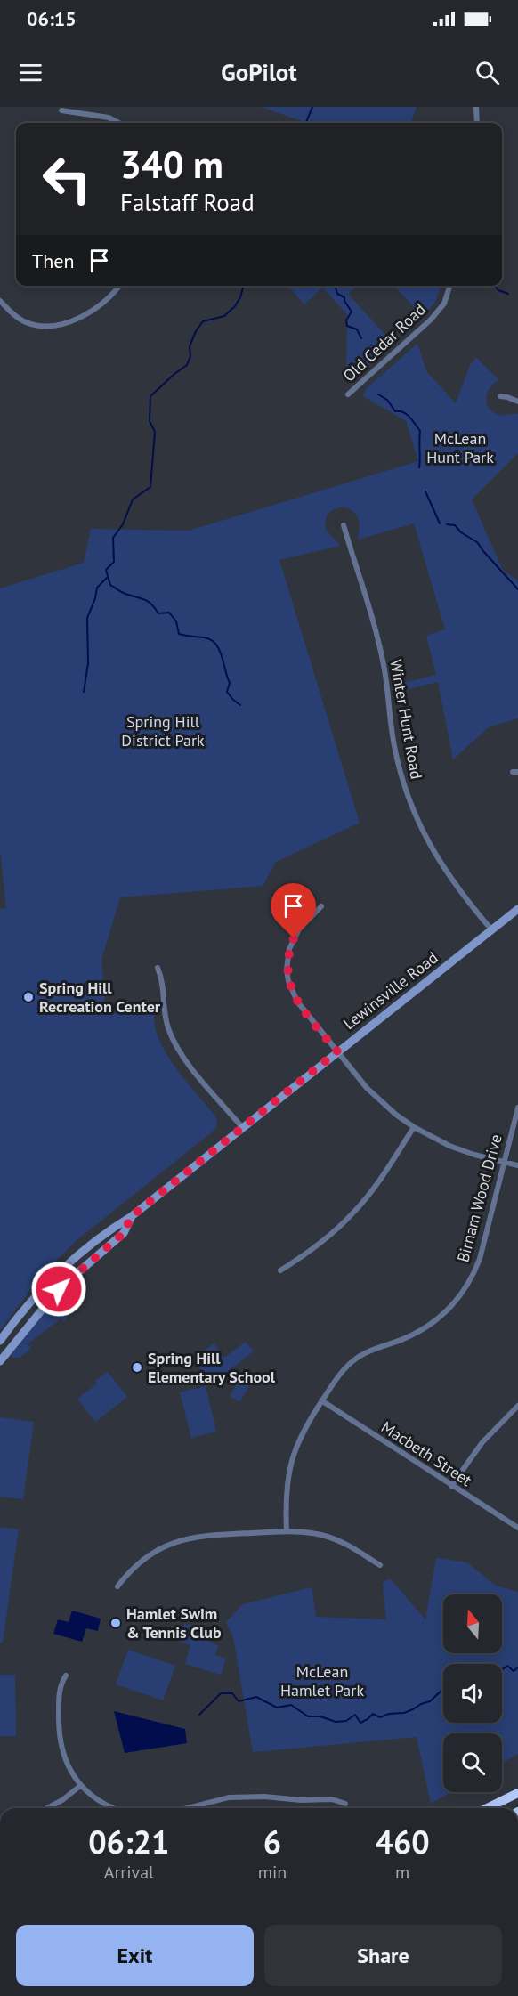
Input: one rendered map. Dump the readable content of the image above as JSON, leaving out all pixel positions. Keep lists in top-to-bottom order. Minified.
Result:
{"streets":{"main road":["Lewinsville Road"],"street":["Old Cedar Road","Winter Hunt Road","Birnam Wood Drive","Macbeth Street"]},"crossings":[["Winter Hunt Road","Lewinsville Road"],["Birnam Wood Drive","Macbeth Street"]],"parks":["McLean Hunt Park","Spring Hill District Park","McLean Hamlet Park"],"places":["Spring Hill Recreation Center","Spring Hill Elementary School","Hamlet Swim & Tennis Club"],"north":"top","page":{"status":"06:15","header":"GoPilot","turn":["340 m","Falstaff Road"],"then":"Then","eta":["06:21","Arrival","6","min","460","m"],"buttons":["Exit","Share"]}}
